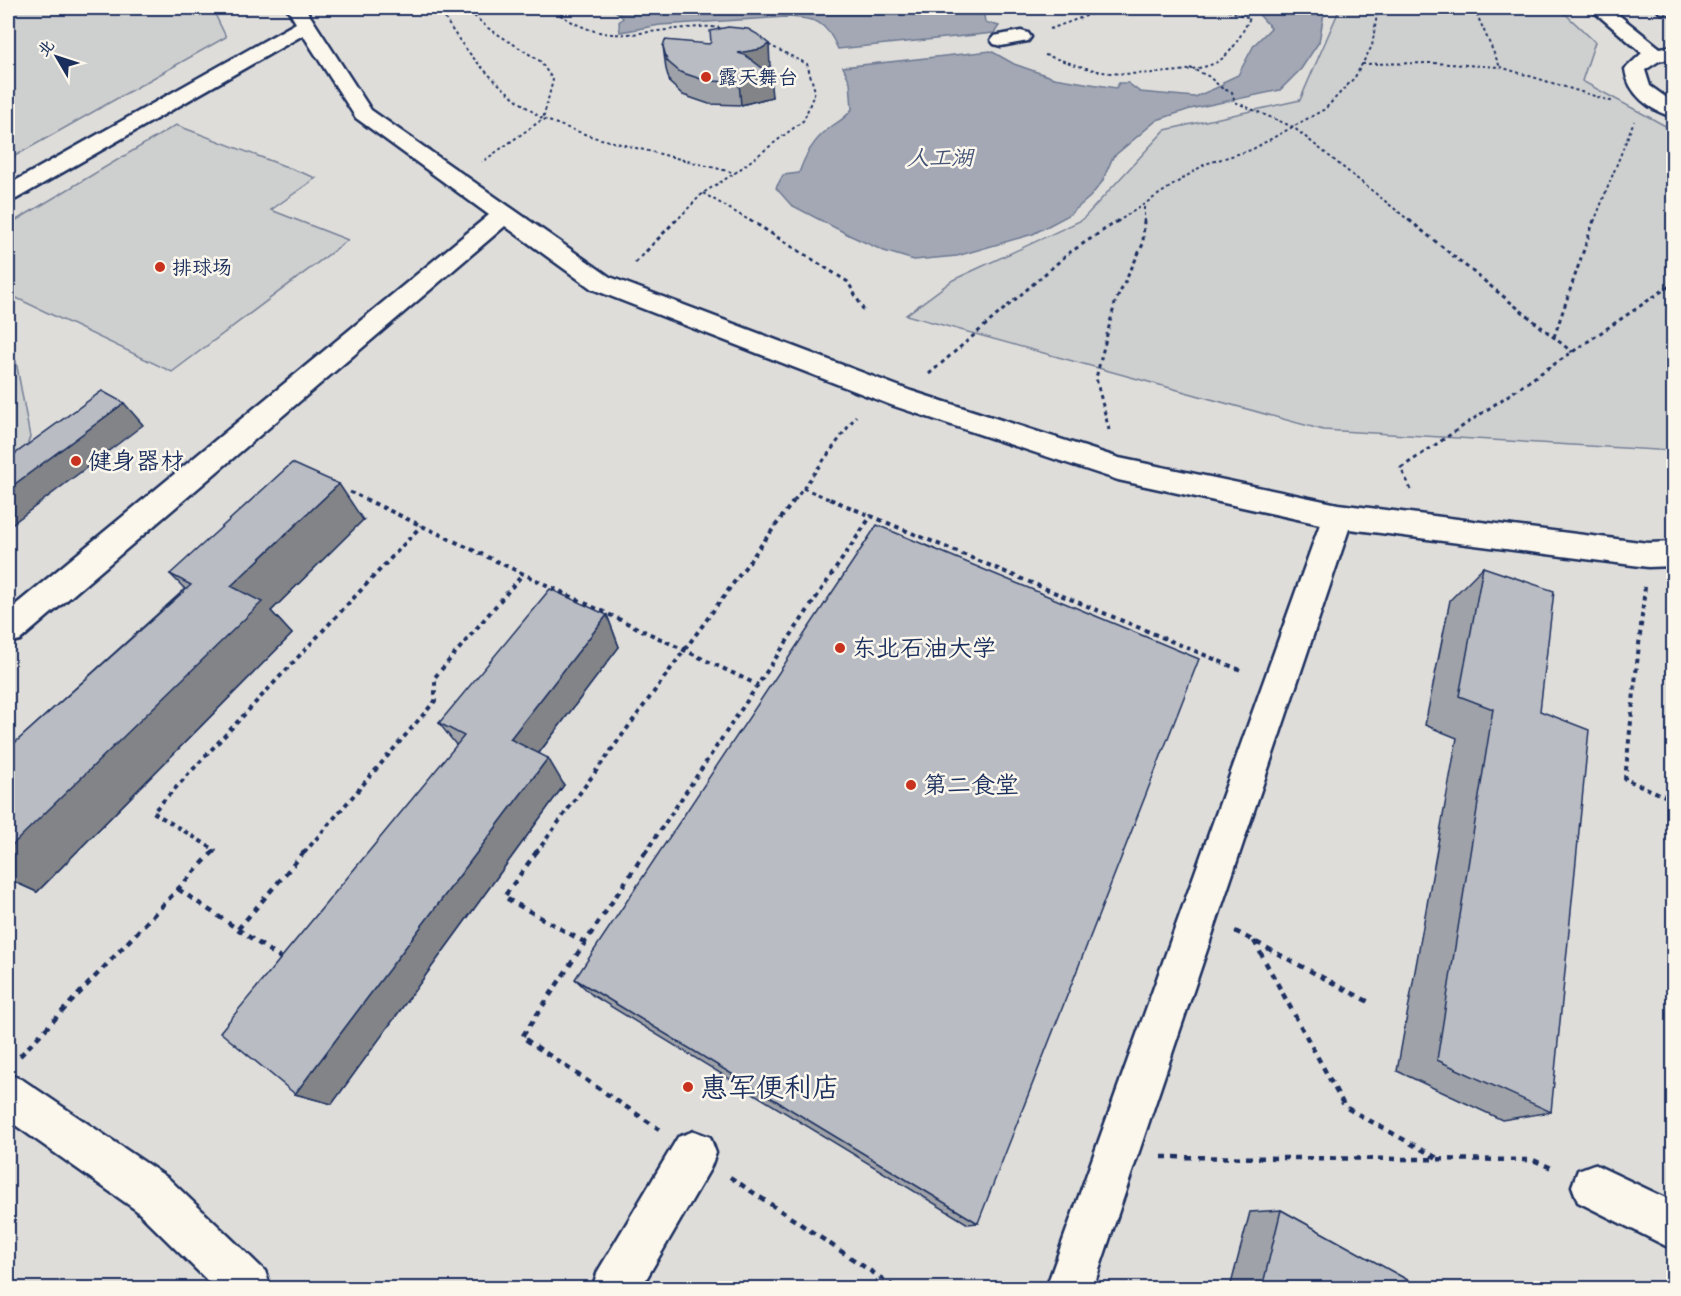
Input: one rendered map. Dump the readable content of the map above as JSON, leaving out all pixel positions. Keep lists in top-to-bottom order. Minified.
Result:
{"water":["人工湖"],"places":["露天舞台","排球场","健身器材","东北石油大学","第二食堂","惠军便利店"],"north":"top left"}
